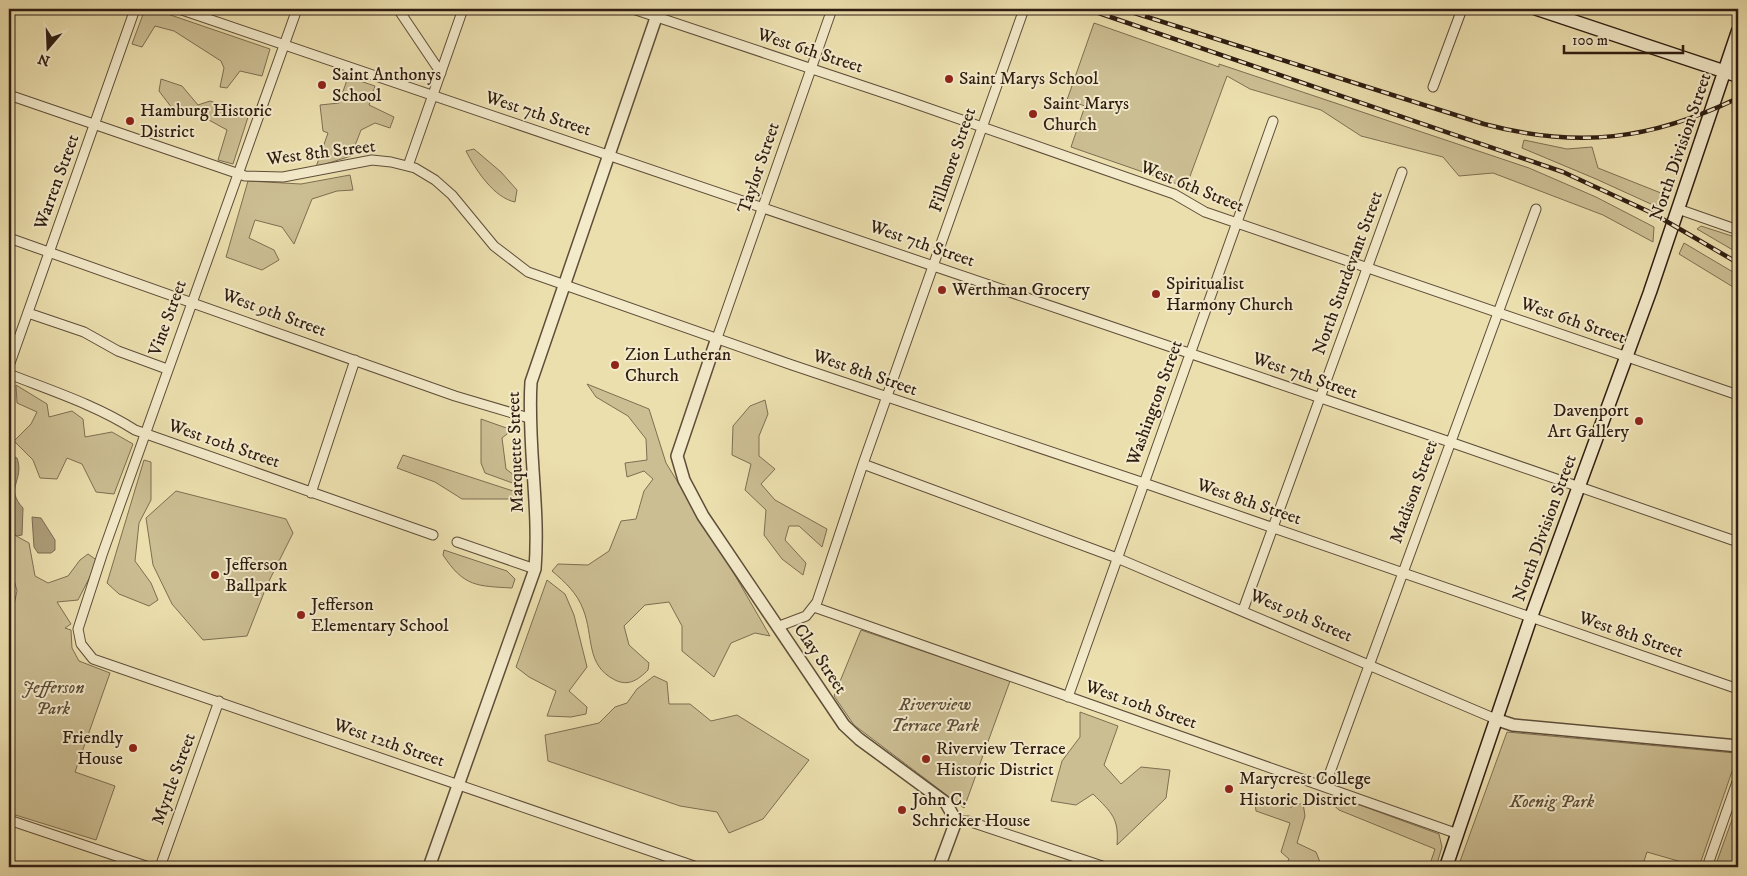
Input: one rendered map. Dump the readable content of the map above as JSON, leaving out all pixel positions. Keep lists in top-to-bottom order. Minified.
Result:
{"streets":{"main road":["North Division Street"],"street":["West 6th Street","West 7th Street","West 8th Street","Fillmore Street","Taylor Street","Warren Street","North Sturdevant Street","West 9th Street","Vine Street","Washington Street","West 10th Street","Marquette Street","Madison Street","Clay Street","West 12th Street","Myrtle Street"]},"crossings":[["West 6th Street","North Division Street"],["West 6th Street","Fillmore Street"],["West 6th Street","Taylor Street"],["West 6th Street","North Sturdevant Street"],["West 6th Street","Washington Street"],["West 6th Street","Marquette Street"],["West 6th Street","Madison Street"],["West 7th Street","North Division Street"],["West 7th Street","Fillmore Street"],["West 7th Street","Taylor Street"],["West 7th Street","North Sturdevant Street"],["West 7th Street","Vine Street"],["West 7th Street","Washington Street"],["West 7th Street","Marquette Street"],["West 7th Street","Madison Street"],["North Division Street","West 8th Street"],["North Division Street","West 9th Street"],["North Division Street","West 10th Street"],["West 8th Street","Fillmore Street"],["West 8th Street","Taylor Street"],["West 8th Street","Warren Street"],["West 8th Street","North Sturdevant Street"],["West 8th Street","Vine Street"],["West 8th Street","Washington Street"],["West 8th Street","Marquette Street"],["West 8th Street","Madison Street"],["West 8th Street","Clay Street"],["Fillmore Street","West 9th Street"],["Fillmore Street","West 10th Street"],["Taylor Street","Clay Street"],["Warren Street","West 9th Street"],["North Sturdevant Street","West 9th Street"],["West 9th Street","Vine Street"],["West 9th Street","Washington Street"],["West 9th Street","Marquette Street"],["West 9th Street","Madison Street"],["Vine Street","West 10th Street"],["Vine Street","West 12th Street"],["Washington Street","West 10th Street"],["West 10th Street","Madison Street"],["Marquette Street","West 12th Street"],["West 12th Street","Myrtle Street"]],"parks":["Jefferson Park","Riverview Terrace Park","Koenig Park"],"places":["Saint Marys School","Saint Anthonys School","Saint Marys Church","Hamburg Historic District","Werthman Grocery","Spiritualist Harmony Church","Zion Lutheran Church","Davenport Art Gallery","Jefferson Ballpark","Jefferson Elementary School","Friendly House","Riverview Terrace Historic District","Marycrest College Historic District","John C. Schricker House"],"scale_bar":"100 m","north":"bottom"}
